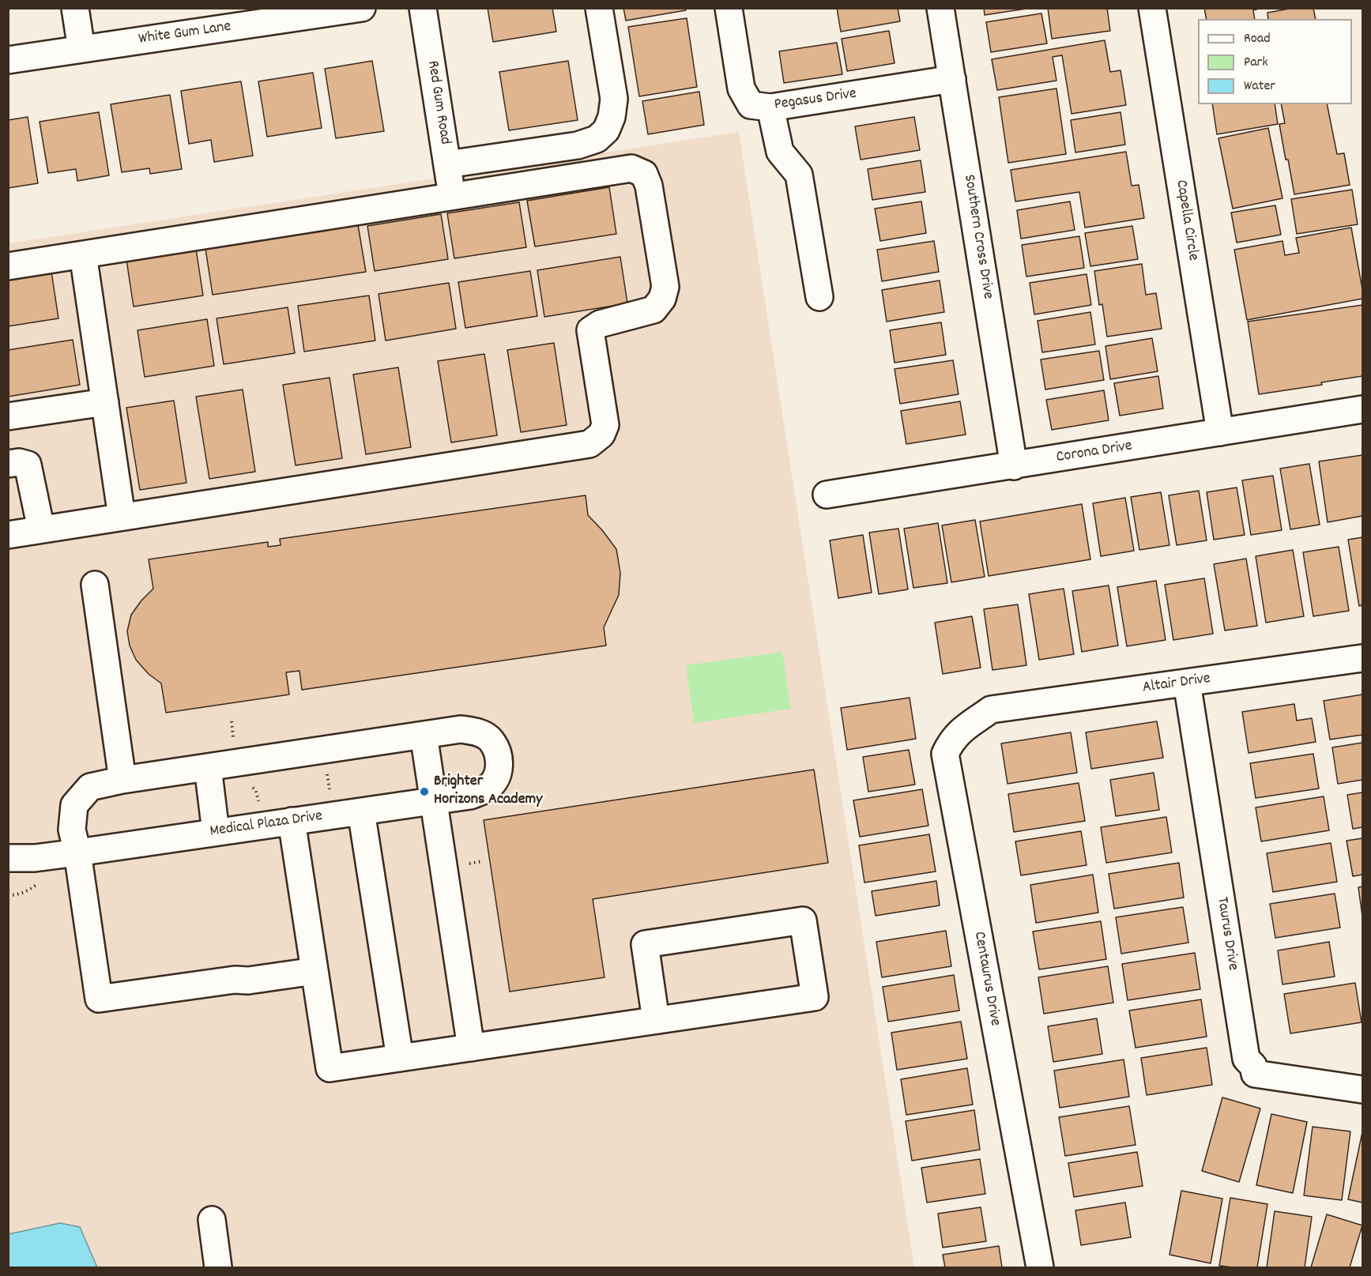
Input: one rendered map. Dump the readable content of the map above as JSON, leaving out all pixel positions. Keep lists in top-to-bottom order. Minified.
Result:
{"streets":{"street":["White Gum Lane","Pegasus Drive","Red Gum Road","Capella Circle","Southern Cross Drive","Corona Drive","Altair Drive","Medical Plaza Drive","Taurus Drive","Centaurus Drive"]},"crossings":[["Pegasus Drive","Southern Cross Drive"],["Capella Circle","Corona Drive"],["Southern Cross Drive","Corona Drive"],["Altair Drive","Taurus Drive"],["Altair Drive","Centaurus Drive"]],"places":["Brighter Horizons Academy"],"legend":["Road","Park","Water"]}
